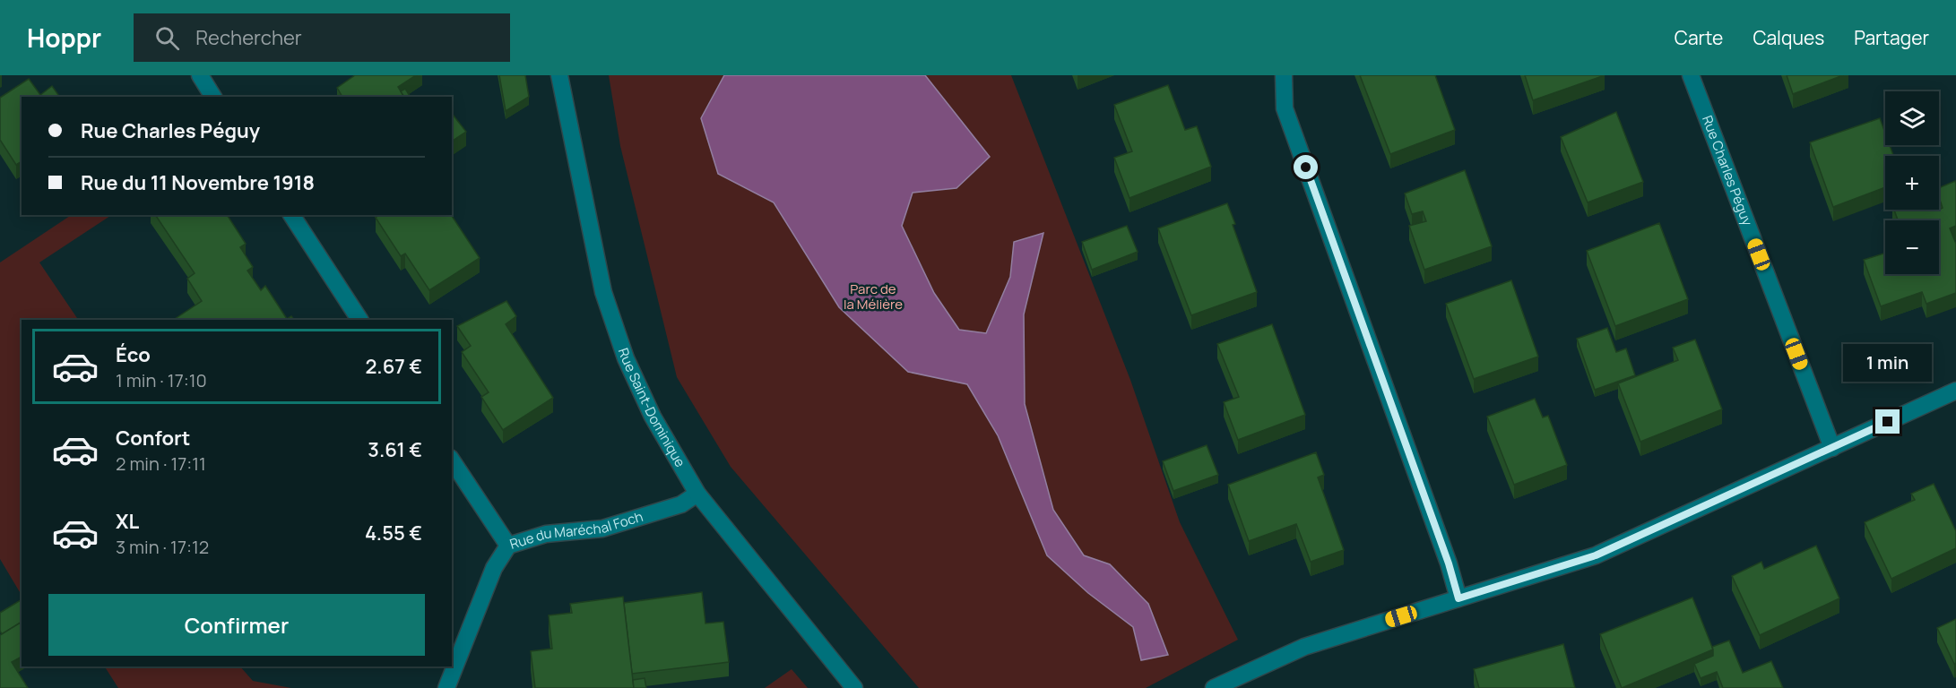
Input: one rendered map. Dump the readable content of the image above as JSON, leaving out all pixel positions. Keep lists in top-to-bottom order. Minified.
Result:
{"streets":{"street":["Rue Charles Péguy","Rue Saint-Dominique","Rue du Maréchal Foch"]},"crossings":[["Rue Saint-Dominique","Rue du Maréchal Foch"]],"parks":["Parc de la Mélière"],"page":{"header":"Hoppr","search":"Rechercher","nav":["Carte","Calques","Partager"],"map_buttons":["+","−"],"banner":["Rue Charles Péguy","Rue du 11 Novembre 1918"],"list":[{"name":"Éco","note":"1 min · 17:10","value":"2.67 €"},{"name":"Confort","note":"2 min · 17:11","value":"3.61 €"},{"name":"XL","note":"3 min · 17:12","value":"4.55 €"}],"bubble":"1 min","buttons":"Confirmer"}}
